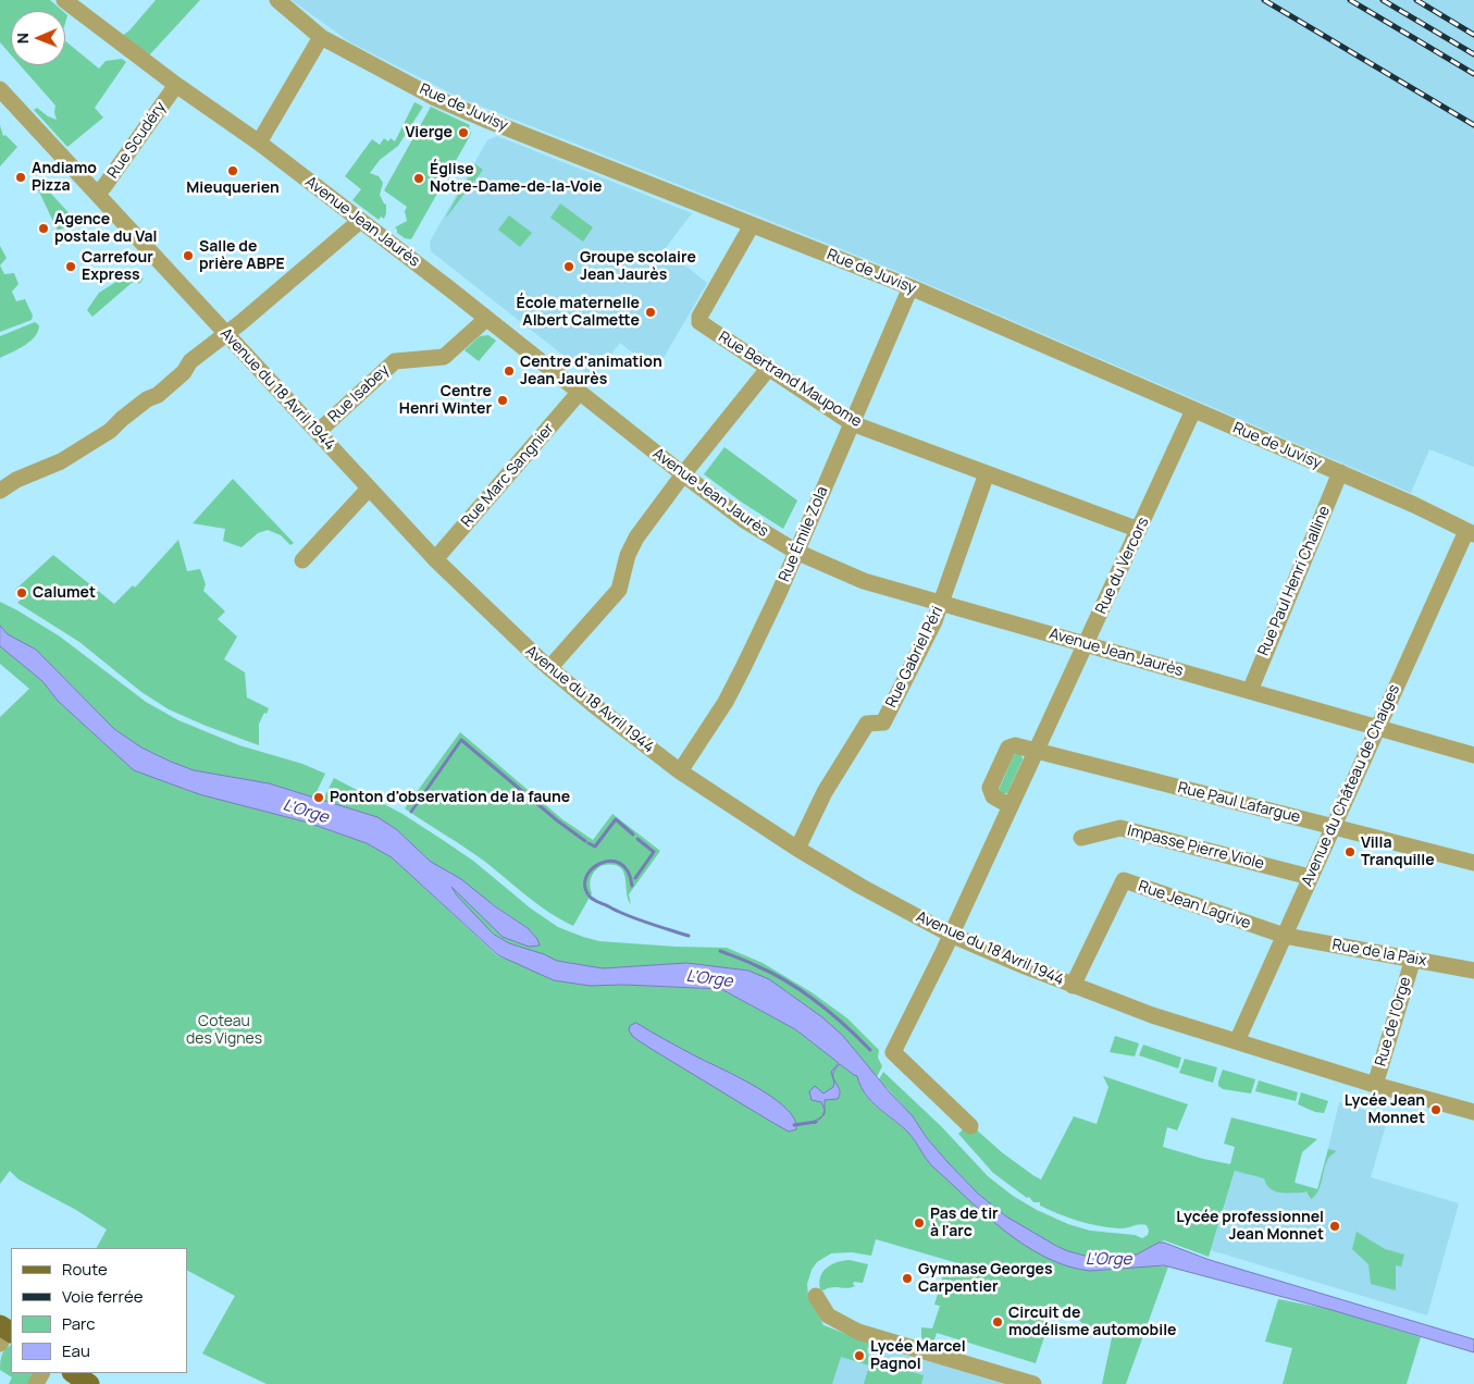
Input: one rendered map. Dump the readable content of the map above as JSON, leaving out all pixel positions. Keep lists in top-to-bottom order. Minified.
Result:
{"streets":{"street":["Rue de Juvisy","Rue Scudéry","Avenue Jean Jaurès","Rue Bertrand Maupome","Avenue du 18 Avril 1944","Rue Isabey","Rue Marc Sangnier","Rue Émile Zola","Rue du Vercors","Rue Paul Henri Challine","Rue Gabriel Péri","Avenue du Château de Chaiges","Rue Paul Lafargue","Impasse Pierre Viole","Rue Jean Lagrive","Rue de la Paix","Rue de l'Orge"]},"crossings":[["Rue de Juvisy","Rue Bertrand Maupome"],["Rue de Juvisy","Rue Émile Zola"],["Rue de Juvisy","Rue du Vercors"],["Rue de Juvisy","Rue Paul Henri Challine"],["Rue de Juvisy","Avenue du Château de Chaiges"],["Rue Scudéry","Avenue Jean Jaurès"],["Rue Scudéry","Avenue du 18 Avril 1944"],["Avenue Jean Jaurès","Rue Isabey"],["Avenue Jean Jaurès","Rue Marc Sangnier"],["Avenue Jean Jaurès","Rue Émile Zola"],["Avenue Jean Jaurès","Rue du Vercors"],["Avenue Jean Jaurès","Rue Paul Henri Challine"],["Avenue Jean Jaurès","Rue Gabriel Péri"],["Avenue Jean Jaurès","Avenue du Château de Chaiges"],["Rue Bertrand Maupome","Rue Émile Zola"],["Rue Bertrand Maupome","Rue du Vercors"],["Rue Bertrand Maupome","Rue Gabriel Péri"],["Avenue du 18 Avril 1944","Rue Isabey"],["Avenue du 18 Avril 1944","Rue Marc Sangnier"],["Avenue du 18 Avril 1944","Rue Émile Zola"],["Avenue du 18 Avril 1944","Rue du Vercors"],["Avenue du 18 Avril 1944","Rue Gabriel Péri"],["Avenue du 18 Avril 1944","Avenue du Château de Chaiges"],["Avenue du 18 Avril 1944","Rue Jean Lagrive"],["Avenue du 18 Avril 1944","Rue de l'Orge"],["Rue du Vercors","Rue Paul Lafargue"],["Avenue du Château de Chaiges","Rue Paul Lafargue"],["Avenue du Château de Chaiges","Impasse Pierre Viole"],["Avenue du Château de Chaiges","Rue Jean Lagrive"],["Avenue du Château de Chaiges","Rue de la Paix"],["Rue Jean Lagrive","Rue de la Paix"],["Rue de la Paix","Rue de l'Orge"]],"water":["L'Orge"],"parks":["Coteau des Vignes"],"places":["Vierge","Mieuquerien","Andiamo Pizza","Église Notre-Dame-de-la-Voie","Agence postale du Val","Salle de prière ABPE","Carrefour Express","Groupe scolaire Jean Jaurès","École maternelle Albert Calmette","Centre d'animation Jean Jaurès","Centre Henri Winter","Calumet","Ponton d'observation de la faune","Villa Tranquille","Lycée Jean Monnet","Pas de tir à l'arc","Lycée professionnel Jean Monnet","Gymnase Georges Carpentier","Circuit de modélisme automobile","Lycée Marcel Pagnol"],"legend":["Route","Voie ferrée","Parc","Eau"],"north":"left"}
